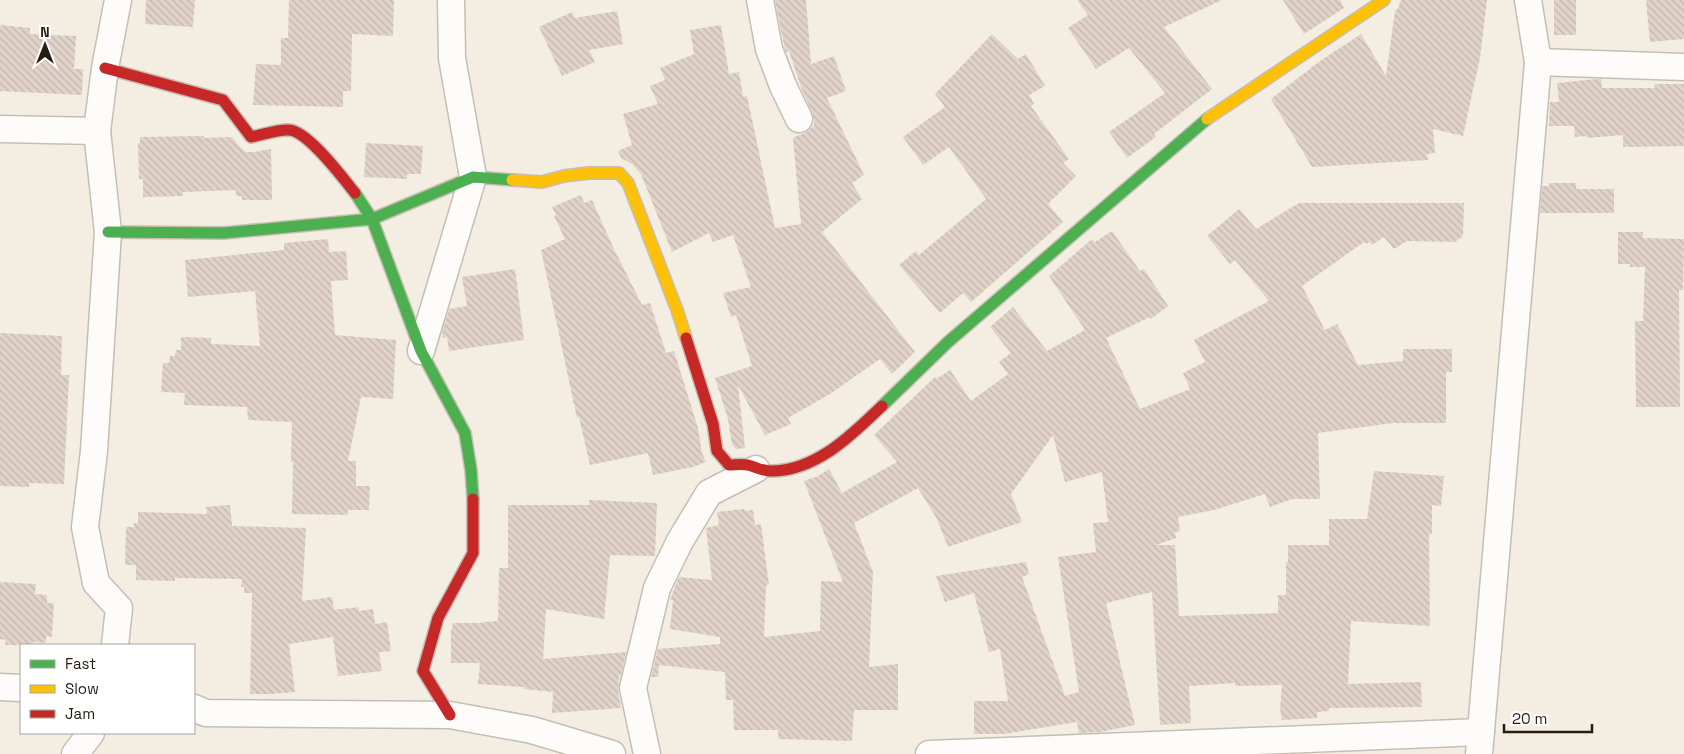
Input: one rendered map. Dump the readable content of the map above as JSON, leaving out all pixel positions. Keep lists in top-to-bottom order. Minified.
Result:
{"legend":["Fast","Slow","Jam"],"scale_bar":"20 m","north":"top"}
